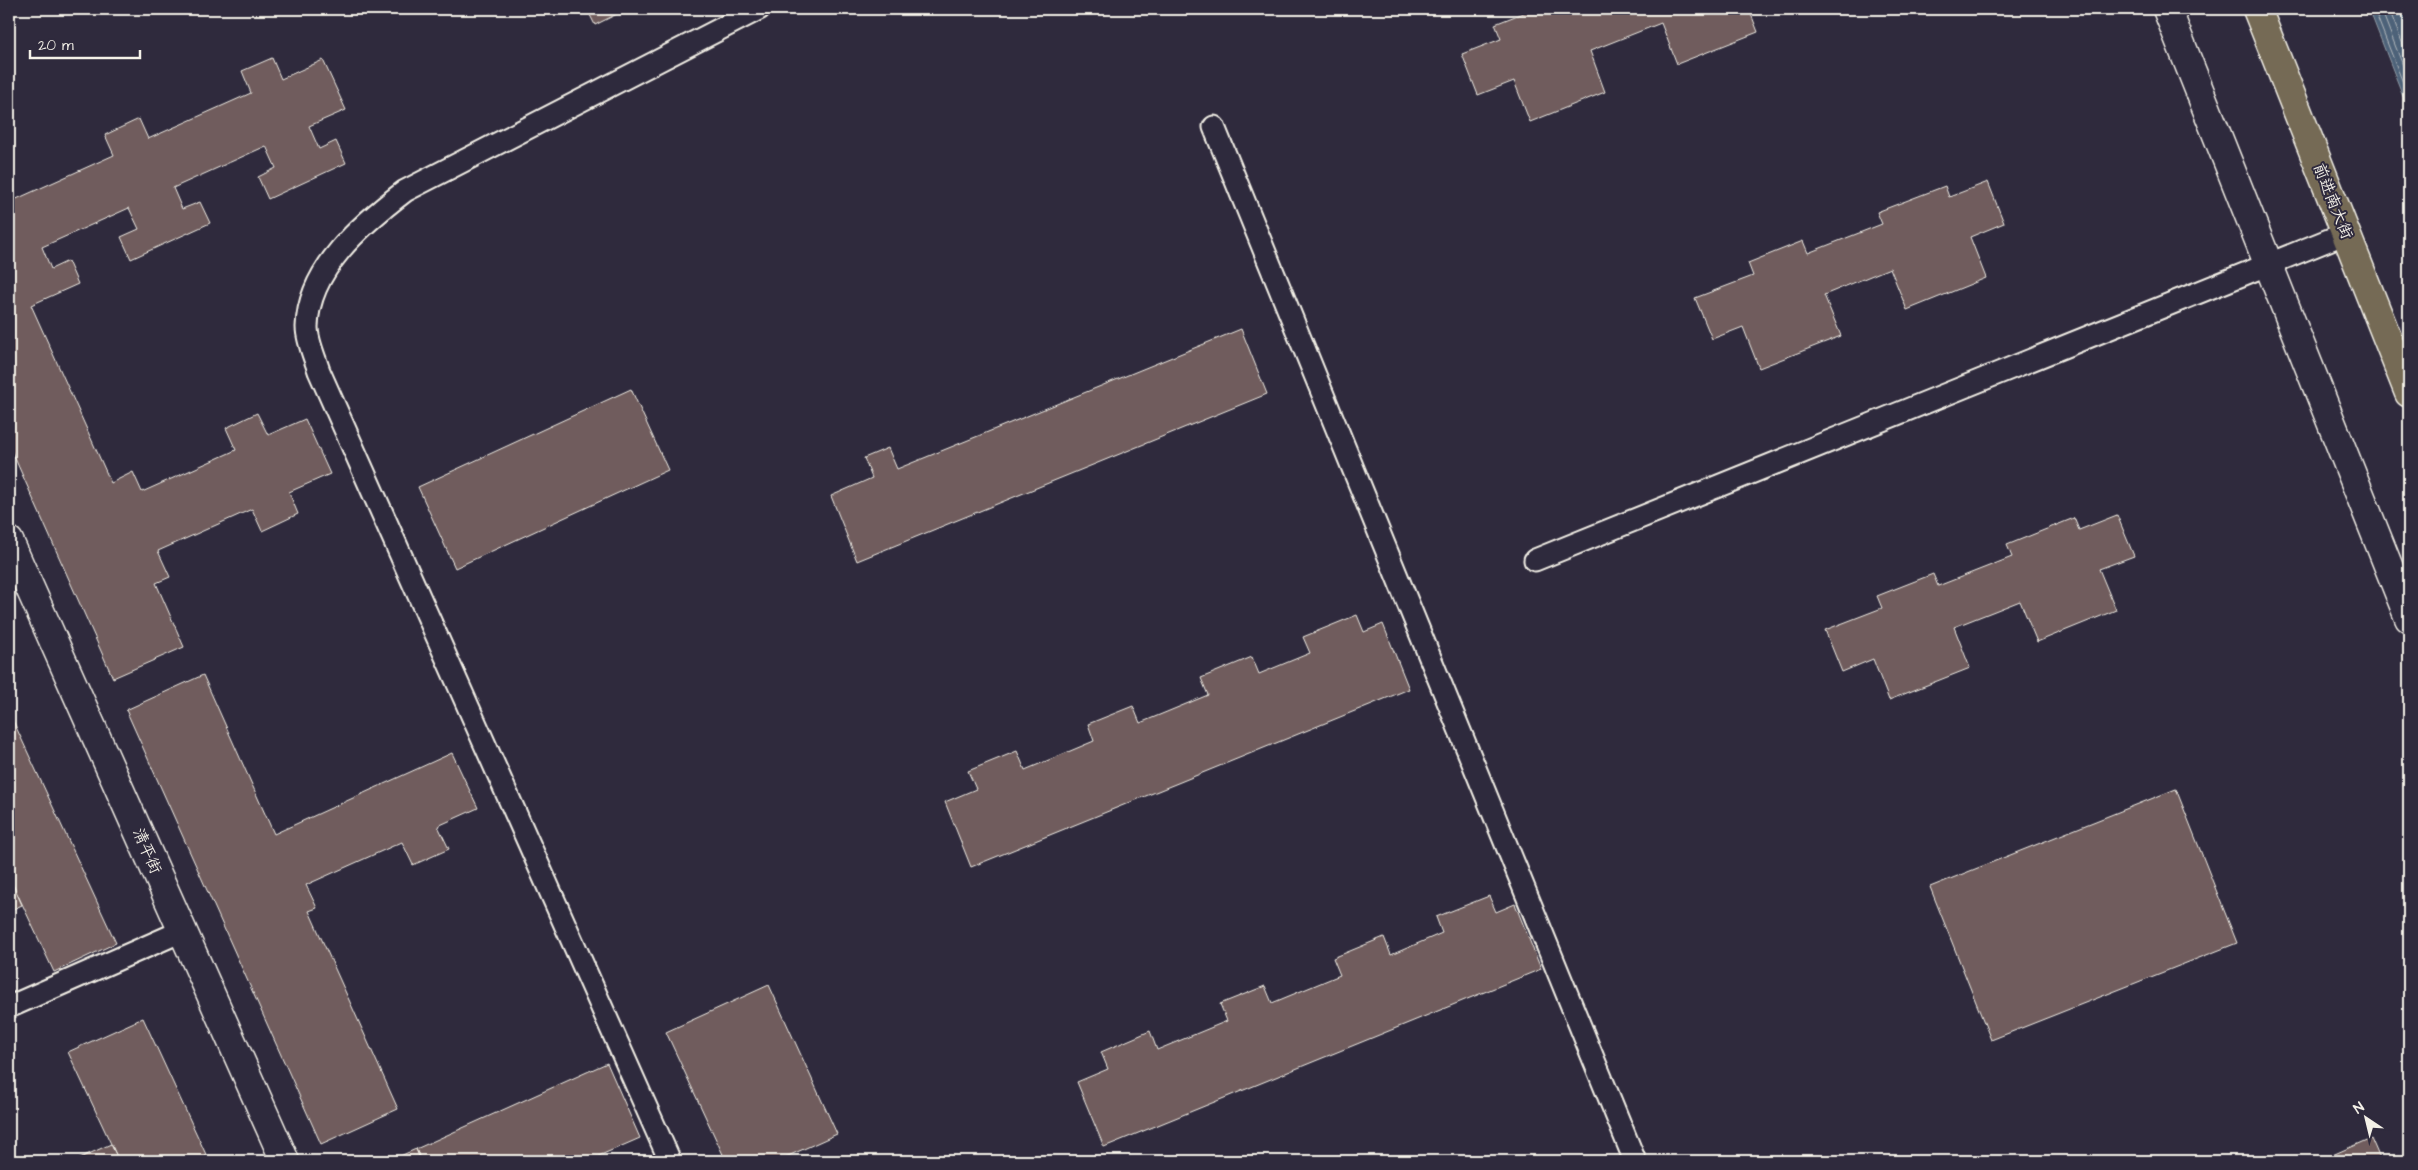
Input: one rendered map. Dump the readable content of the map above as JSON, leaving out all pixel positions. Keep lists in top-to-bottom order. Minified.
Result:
{"streets":{"main road":["前进南大街"],"street":["清平街"]},"scale_bar":"20 m","north":"top left"}
